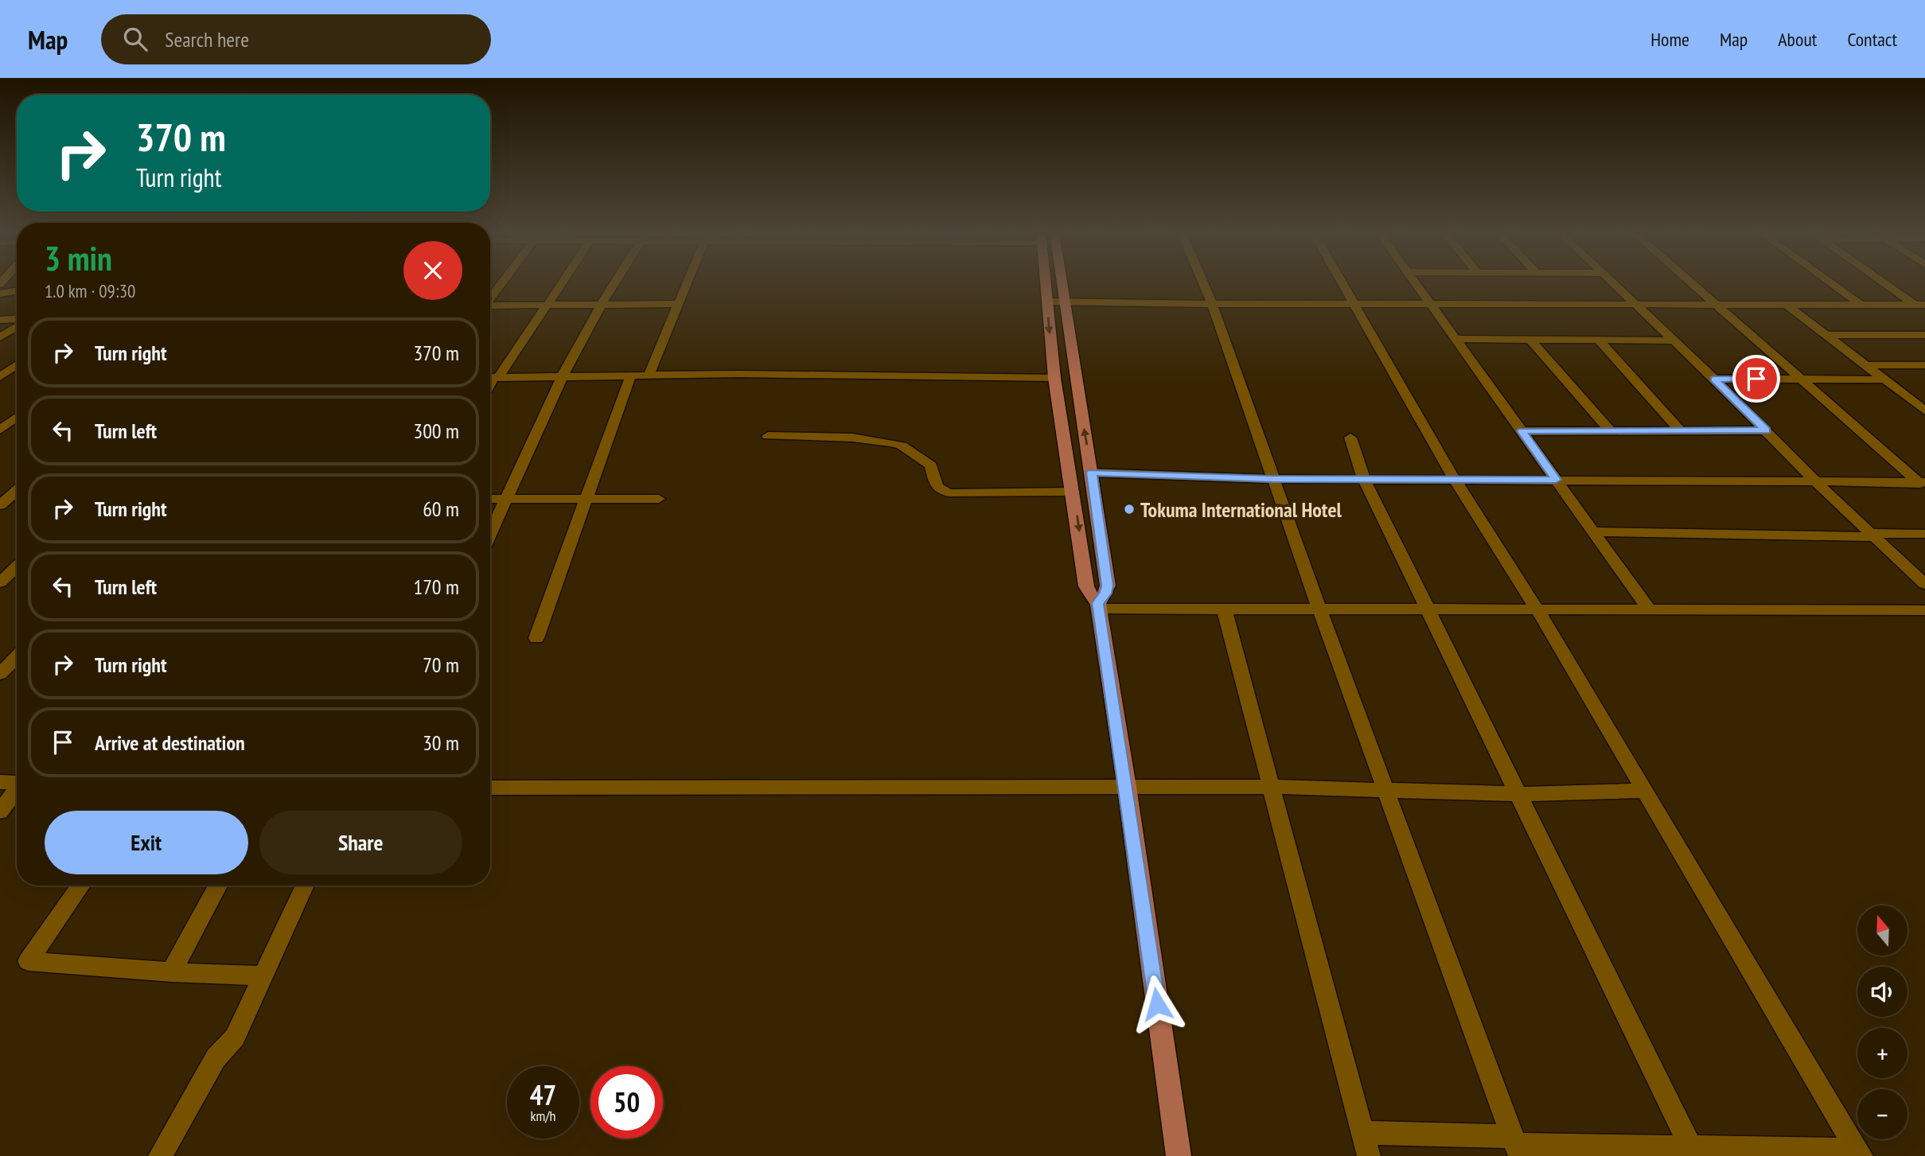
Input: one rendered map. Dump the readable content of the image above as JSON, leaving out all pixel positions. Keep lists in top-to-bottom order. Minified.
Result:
{"places":["Tokuma International Hotel"],"north":"top","page":{"header":"Map","search":"Search here","nav":["Home","Map","About","Contact"],"turn":["370 m","Turn right"],"heading":["3 min","1.0 km · 09:30"],"list":[{"name":"Turn right","value":"370 m"},{"name":"Turn left","value":"300 m"},{"name":"Turn right","value":"60 m"},{"name":"Turn left","value":"170 m"},{"name":"Turn right","value":"70 m"},{"name":"Arrive at destination","value":"30 m"}],"buttons":["Exit","Share"],"map_buttons":["+","−"],"speed":"47 km/h","limit":"50"}}
